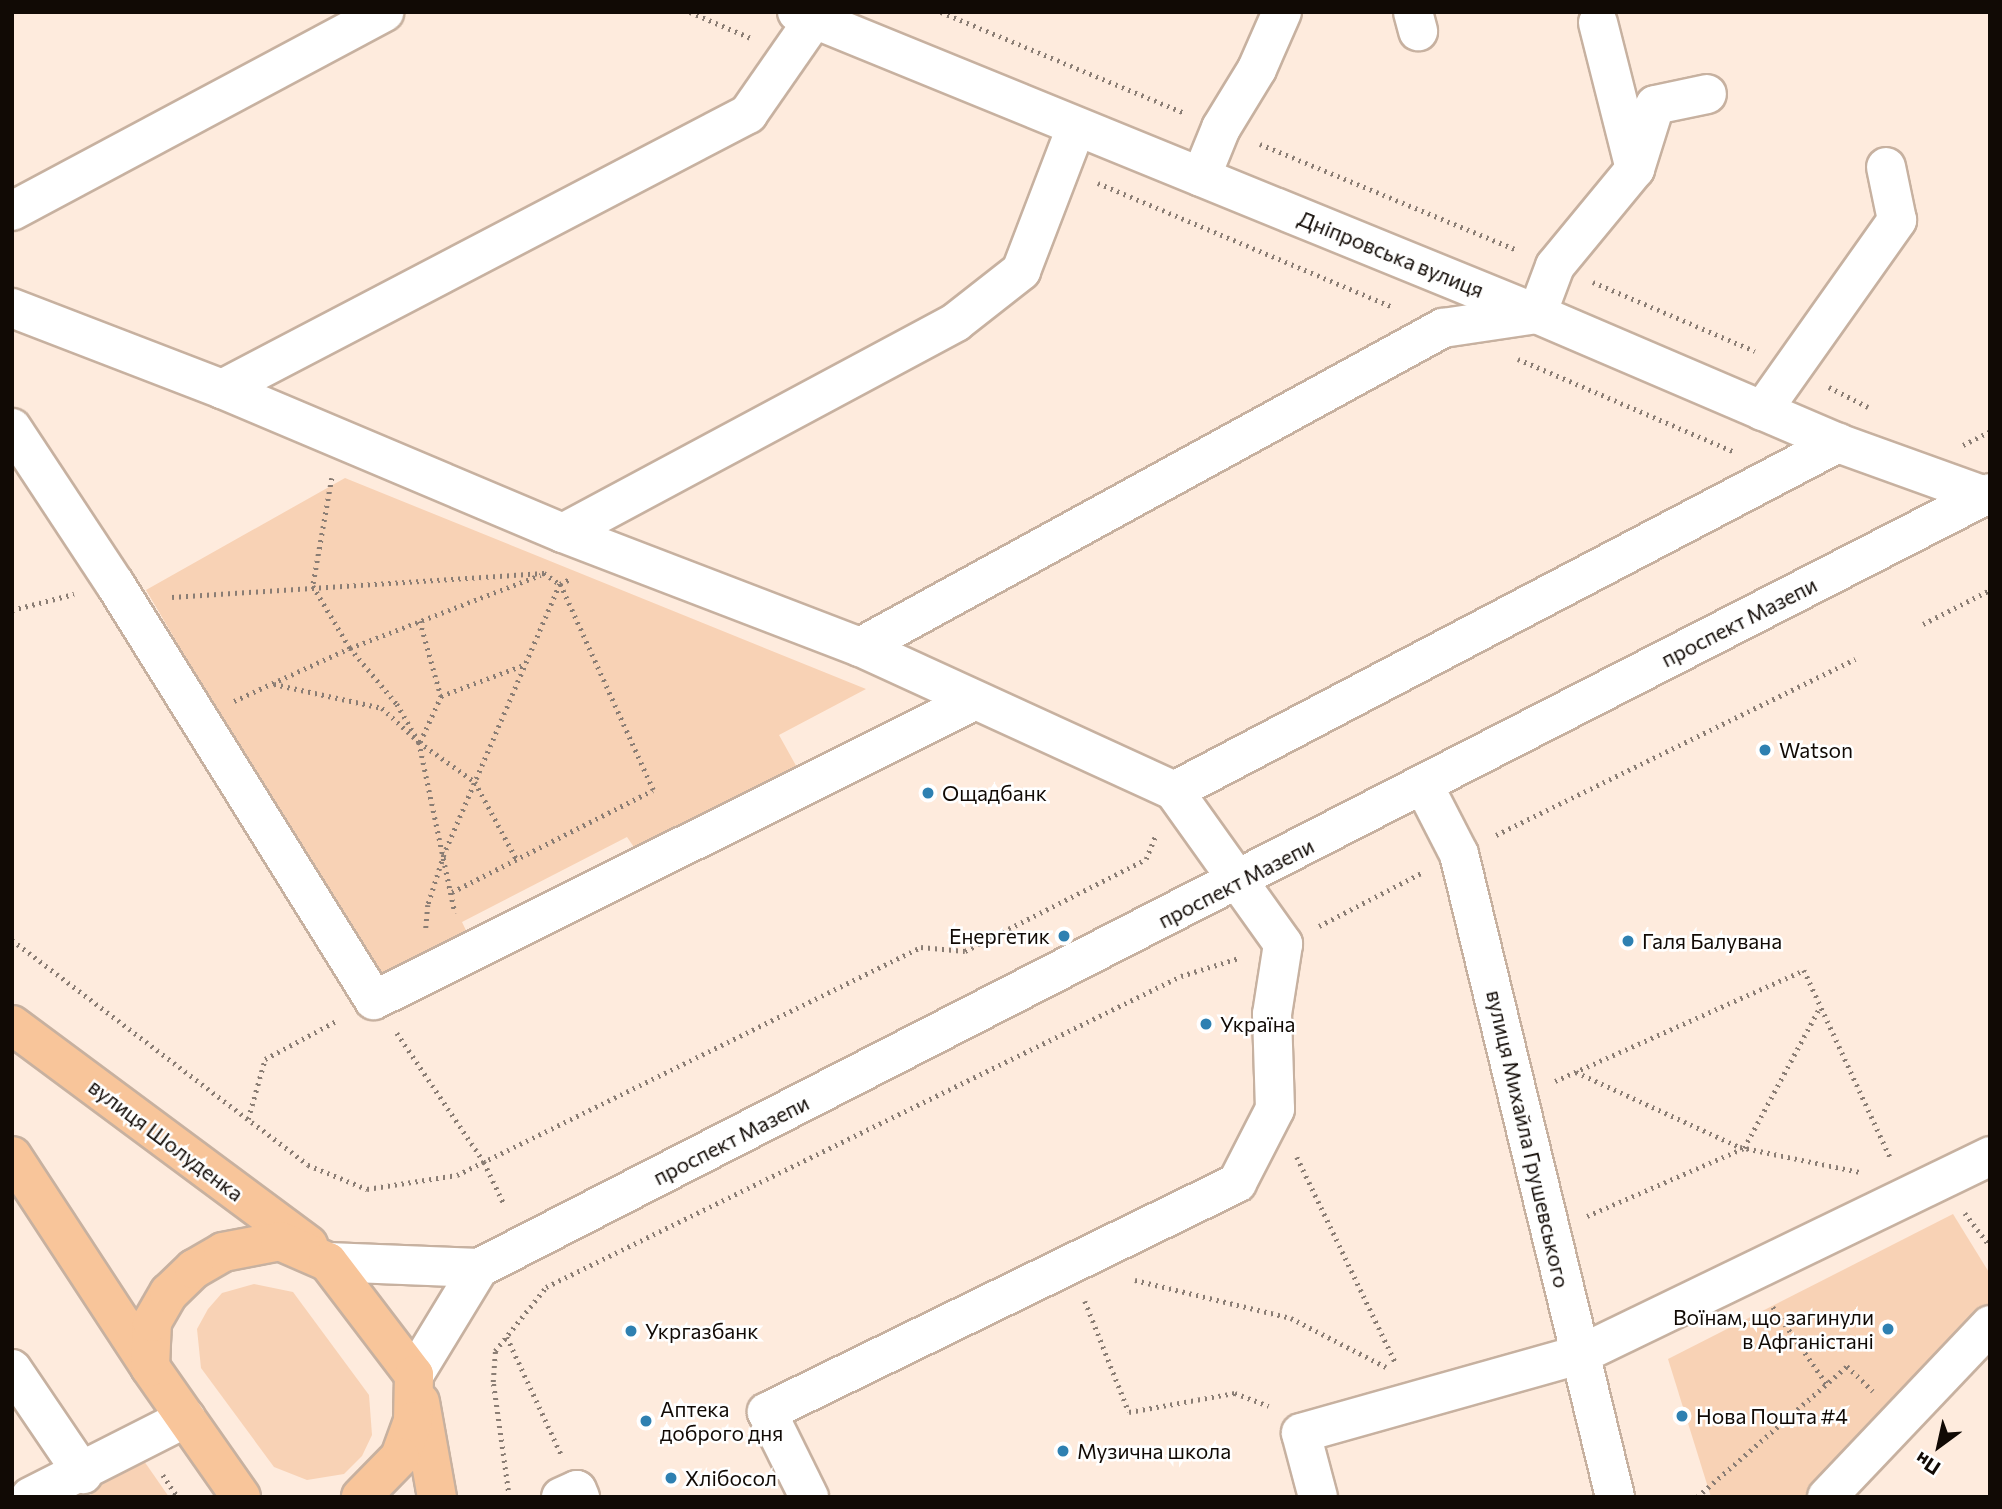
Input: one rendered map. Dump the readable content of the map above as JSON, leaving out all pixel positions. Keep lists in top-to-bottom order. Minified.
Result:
{"streets":{"main road":["вулиця Шолуденка"],"street":["Дніпровська вулиця","проспект Мазепи","вулиця Михайла Грушевського"]},"crossings":[["Дніпровська вулиця","проспект Мазепи"],["проспект Мазепи","вулиця Михайла Грушевського"],["проспект Мазепи","вулиця Шолуденка"]],"places":["Watson","Ощадбанк","Енергетик","Галя Балувана","Україна","Воїнам, що загинули в Афганістані","Укргазбанк","Нова Пошта #4","Аптека доброго дня","Музична школа","Хлібосол"],"north":"bottom left"}
